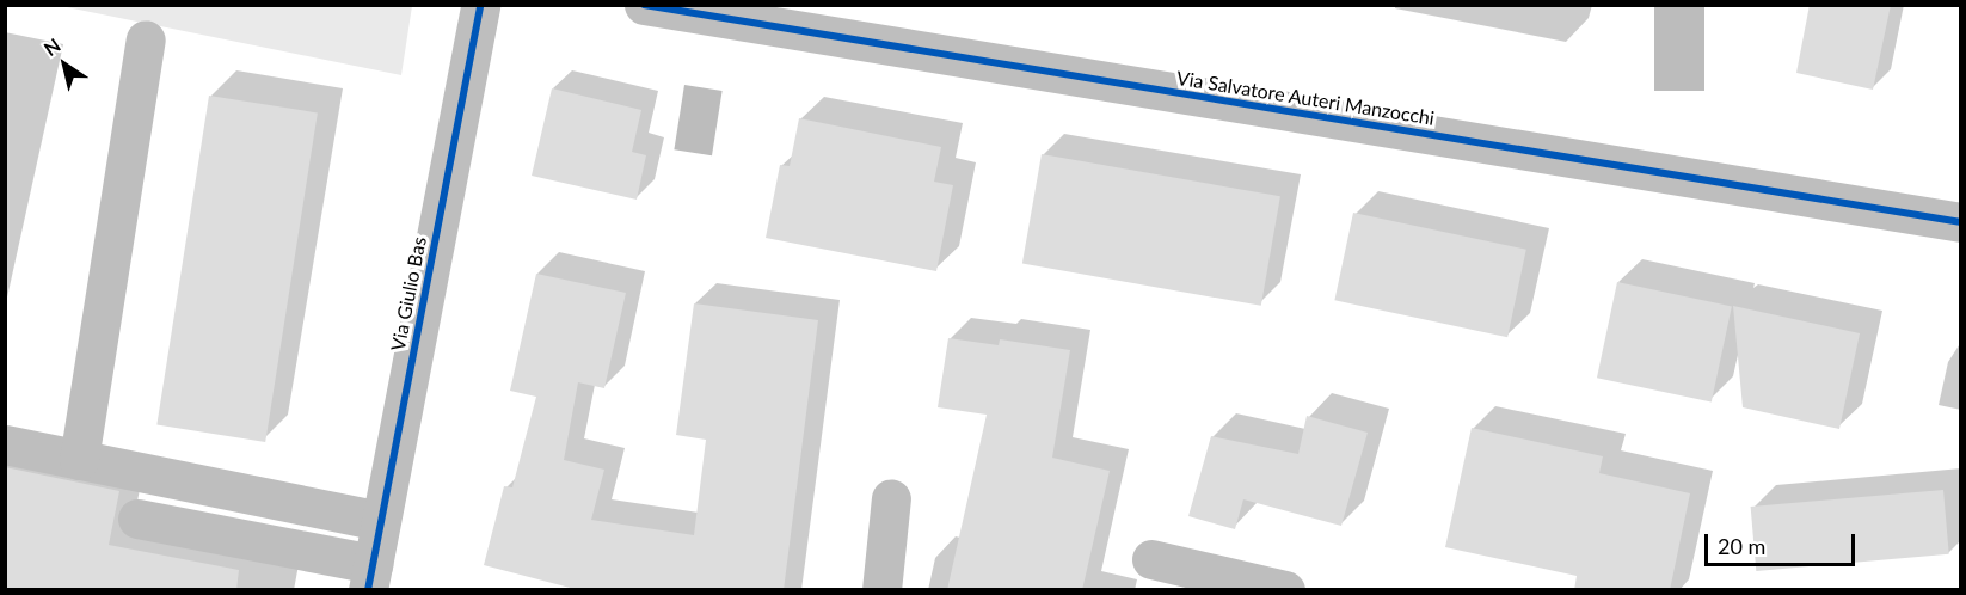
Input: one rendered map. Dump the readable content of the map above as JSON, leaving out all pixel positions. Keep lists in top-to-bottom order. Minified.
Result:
{"streets":{"street":["Via Salvatore Auteri Manzocchi","Via Giulio Bas"]},"scale_bar":"20 m","north":"top left"}
